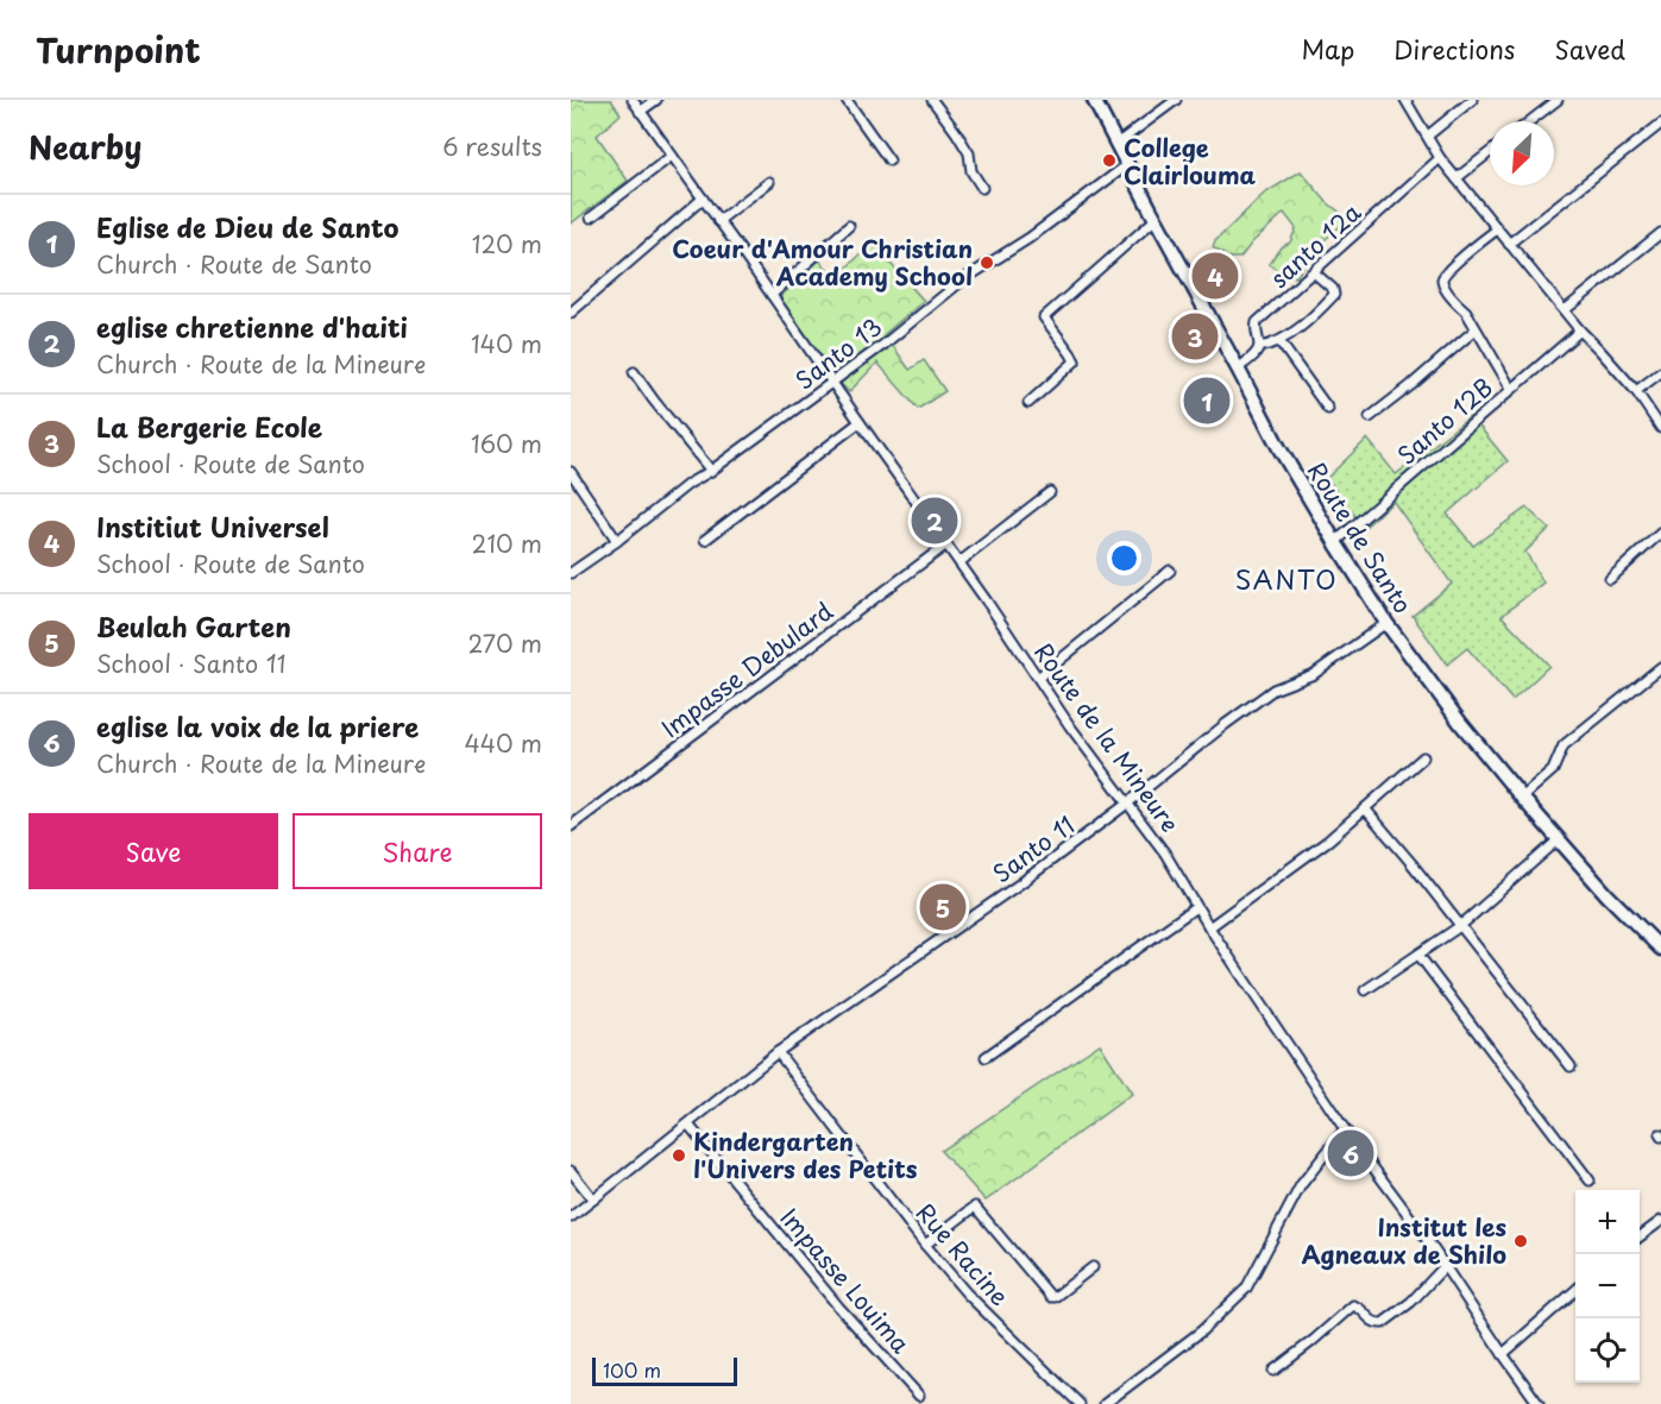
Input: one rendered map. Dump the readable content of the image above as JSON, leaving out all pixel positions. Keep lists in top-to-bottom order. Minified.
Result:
{"streets":{"main road":["Route de Santo"],"street":["santo 12a","Santo 13","Santo 12B","Impasse Debulard","Route de la Mineure","Santo 11","Rue Racine","Impasse Louima"]},"crossings":[["Santo 13","Route de Santo"],["Santo 13","Route de la Mineure"],["Santo 12B","Route de Santo"],["Route de Santo","Santo 11"],["Impasse Debulard","Route de la Mineure"],["Route de la Mineure","Santo 11"],["Santo 11","Rue Racine"],["Santo 11","Impasse Louima"]],"districts":["SANTO"],"places":["College Clairlouma","Coeur d'Amour Christian Academy School","Kindergarten l'Univers des Petits","Institut les Agneaux de Shilo"],"scale_bar":"100 m","north":"bottom left","page":{"header":"Turnpoint","nav":["Map","Directions","Saved"],"heading":["Nearby","6 results"],"list":[{"mark":"1","name":"Eglise de Dieu de Santo","note":"Church · Route de Santo","value":"120 m"},{"mark":"2","name":"eglise chretienne d'haiti","note":"Church · Route de la Mineure","value":"140 m"},{"mark":"3","name":"La Bergerie Ecole","note":"School · Route de Santo","value":"160 m"},{"mark":"4","name":"Institiut Universel","note":"School · Route de Santo","value":"210 m"},{"mark":"5","name":"Beulah Garten","note":"School · Santo 11","value":"270 m"},{"mark":"6","name":"eglise la voix de la priere","note":"Church · Route de la Mineure","value":"440 m"}],"pins":["4","3","1","2","5","6"],"buttons":["Save","Share"],"map_buttons":["+","−"],"scale":"100 m"}}
